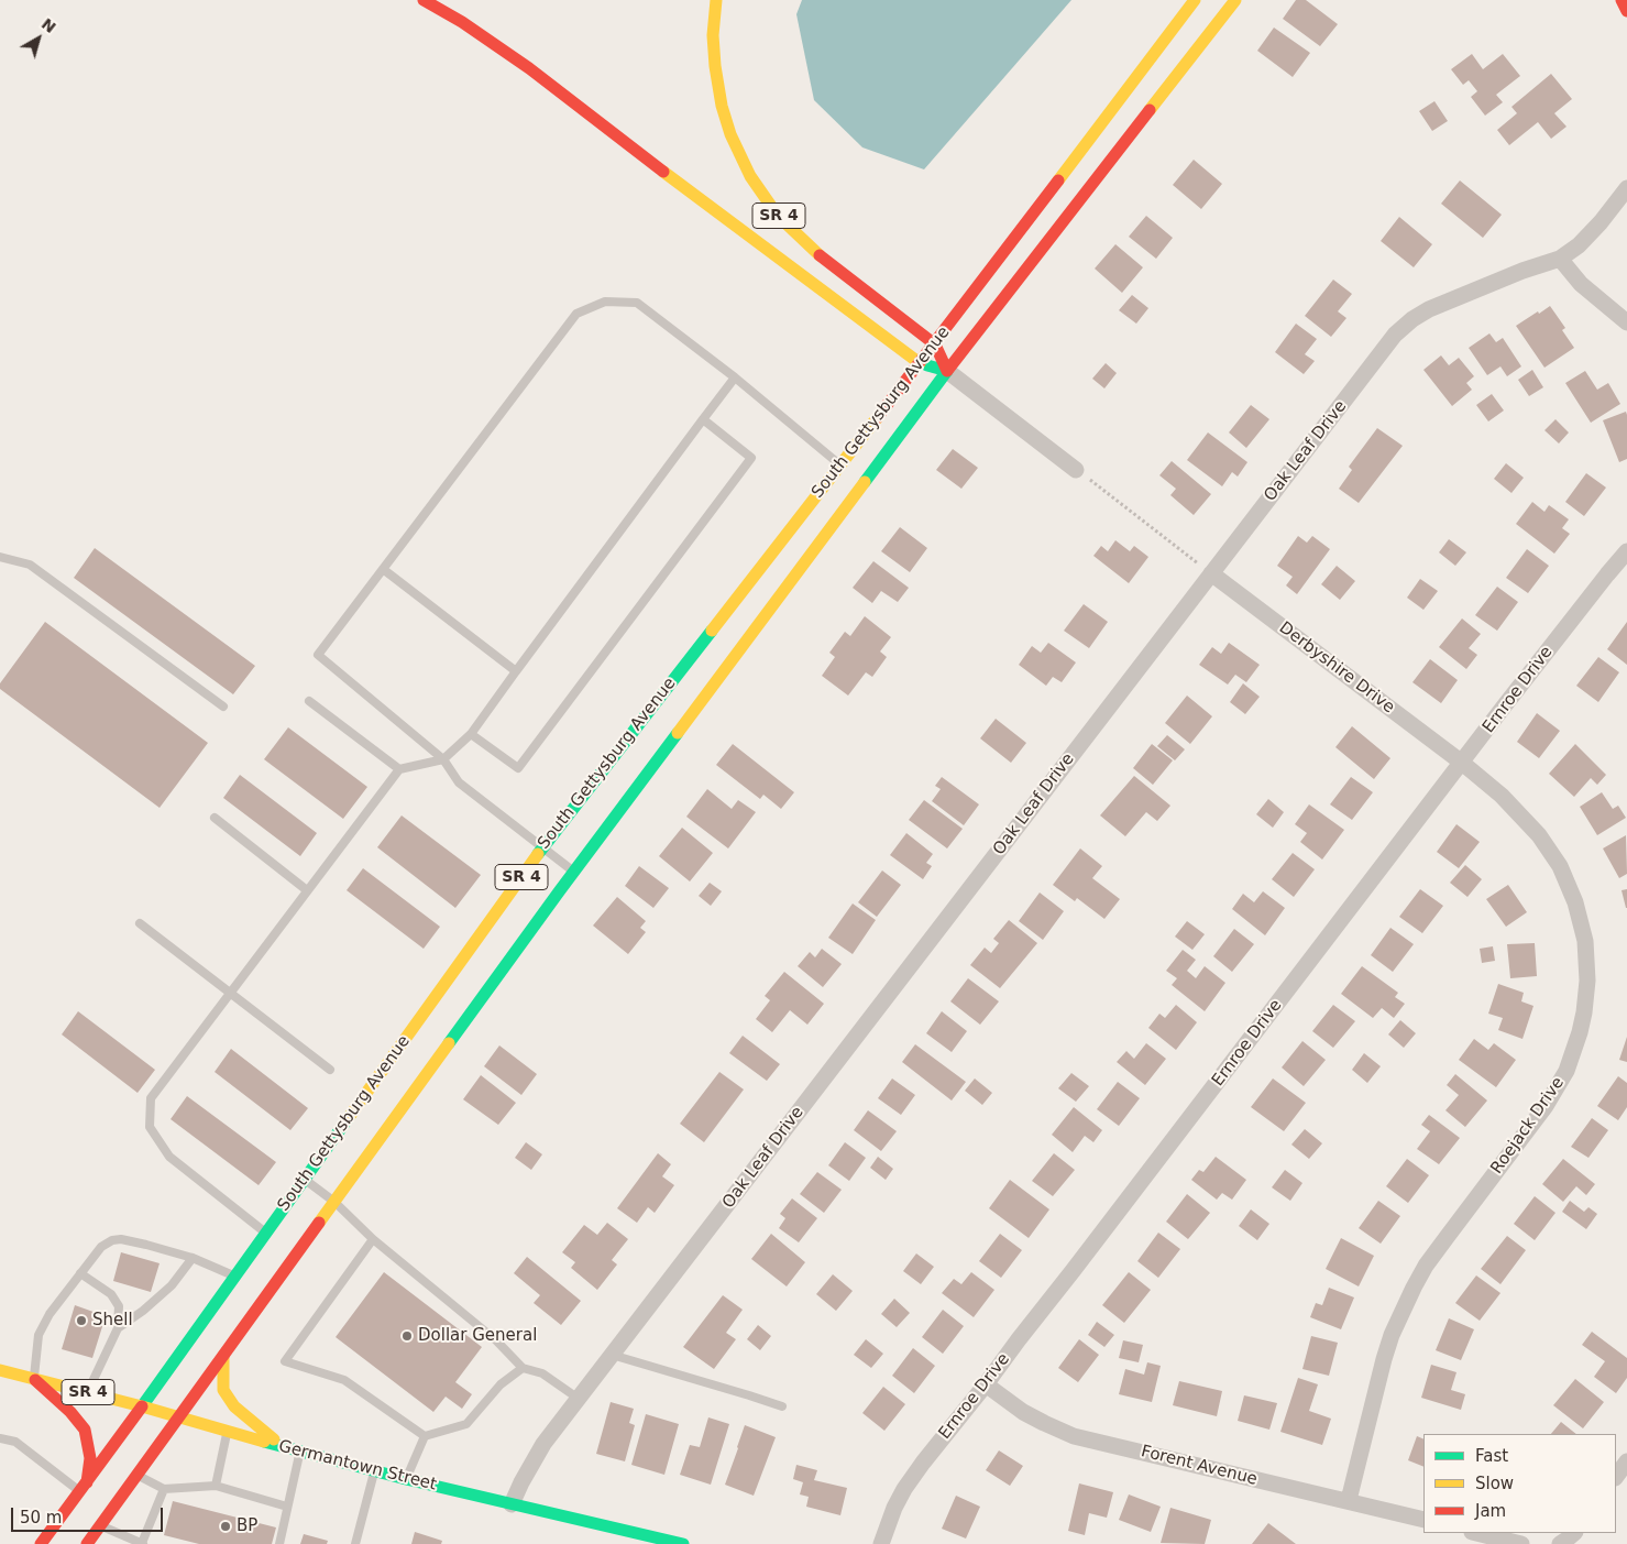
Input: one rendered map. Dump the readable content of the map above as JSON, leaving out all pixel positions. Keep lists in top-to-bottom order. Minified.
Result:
{"streets":{"main road":["SR 4","South Gettysburg Avenue","Germantown Street"],"street":["Oak Leaf Drive","Derbyshire Drive","Ernroe Drive","Roejack Drive","Forent Avenue"]},"crossings":[["SR 4","South Gettysburg Avenue"],["SR 4","Germantown Street"],["South Gettysburg Avenue","Germantown Street"],["Oak Leaf Drive","Derbyshire Drive"],["Oak Leaf Drive","Germantown Street"],["Derbyshire Drive","Ernroe Drive"],["Derbyshire Drive","Roejack Drive"],["Ernroe Drive","Roejack Drive"],["Ernroe Drive","Forent Avenue"],["Roejack Drive","Forent Avenue"]],"places":["Shell","Dollar General","BP"],"legend":["Fast","Slow","Jam"],"scale_bar":"50 m","north":"top right"}
